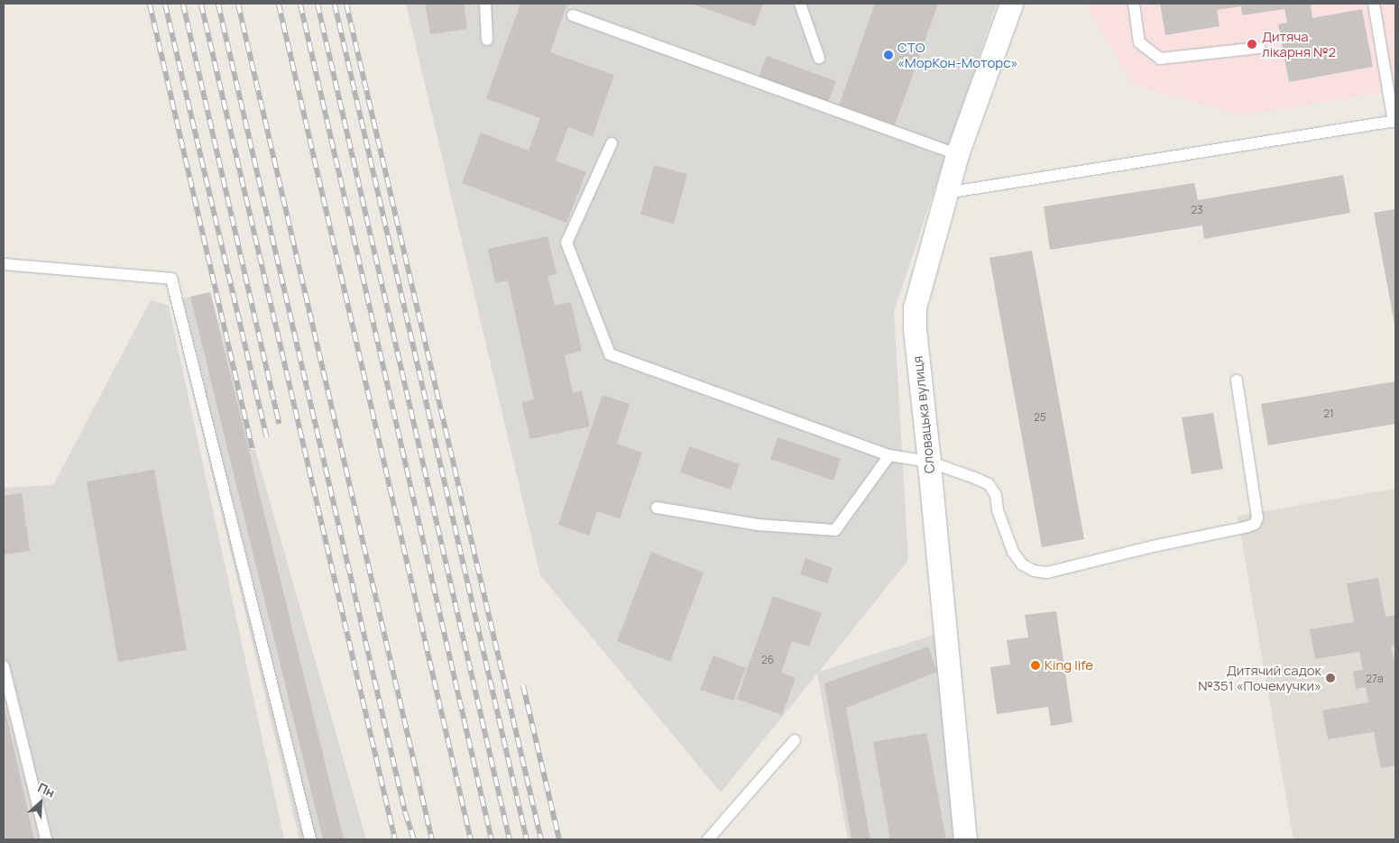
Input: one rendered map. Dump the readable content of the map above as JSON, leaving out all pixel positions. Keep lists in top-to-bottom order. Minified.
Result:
{"streets":{"street":["Словацька вулиця"]},"places":["Дитяча лікарня №2","СТО «МорКон-Моторс»","King life","Дитячий садок №351 «Почемучки»"],"house_numbers":["23","21","25","26","27а"],"north":"top right"}
